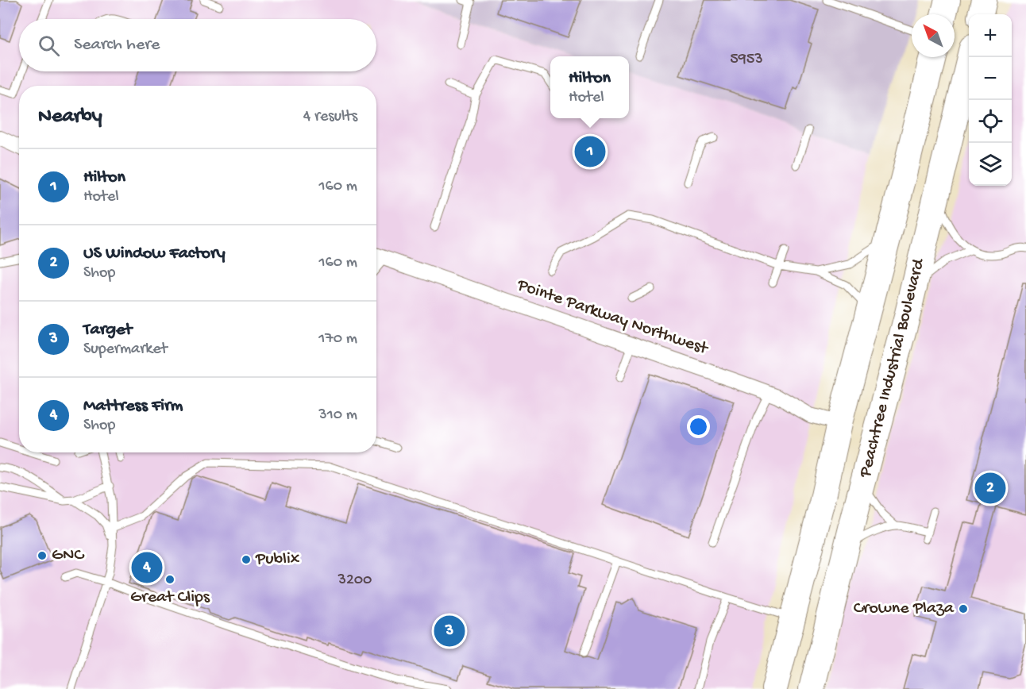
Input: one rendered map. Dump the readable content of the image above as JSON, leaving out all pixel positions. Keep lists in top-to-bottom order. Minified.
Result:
{"streets":{"highway":["Peachtree Industrial Boulevard"],"street":["Pointe Parkway Northwest"]},"crossings":[["Pointe Parkway Northwest","Peachtree Industrial Boulevard"]],"places":["GNC","Publix","Great Clips","Crowne Plaza"],"house_numbers":["5953","3200"],"north":"top left","page":{"map_buttons":["+","−"],"search":"Search here","popup":["Hilton","Hotel"],"heading":["Nearby","4 results"],"pins":["1","2","4","3"],"list":[{"mark":"1","name":"Hilton","note":"Hotel","value":"160 m"},{"mark":"2","name":"US Window Factory","note":"Shop","value":"160 m"},{"mark":"3","name":"Target","note":"Supermarket","value":"170 m"},{"mark":"4","name":"Mattress Firm","note":"Shop","value":"310 m"}]}}
